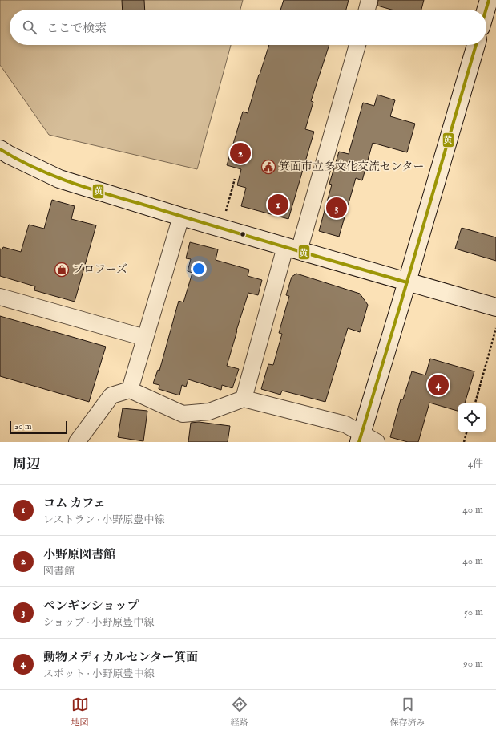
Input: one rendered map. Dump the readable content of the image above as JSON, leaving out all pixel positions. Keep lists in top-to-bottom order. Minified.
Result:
{"places":{"public building":["箕面市立多文化交流センター"],"shop":["プロフーズ"]},"lines":["transit line 黄"],"scale_bar":"20 m","page":{"search":"ここで検索","pins":["2","1","3","4"],"scale":"20 m","heading":["周辺","4件"],"list":[{"mark":"1","name":"コム カフェ","note":"レストラン · 小野原豊中線","value":"40 m"},{"mark":"2","name":"小野原図書館","note":"図書館","value":"40 m"},{"mark":"3","name":"ペンギンショップ","note":"ショップ · 小野原豊中線","value":"50 m"},{"mark":"4","name":"動物メディカルセンター箕面","note":"スポット · 小野原豊中線","value":"90 m"}],"nav":["地図","経路","保存済み"]}}
